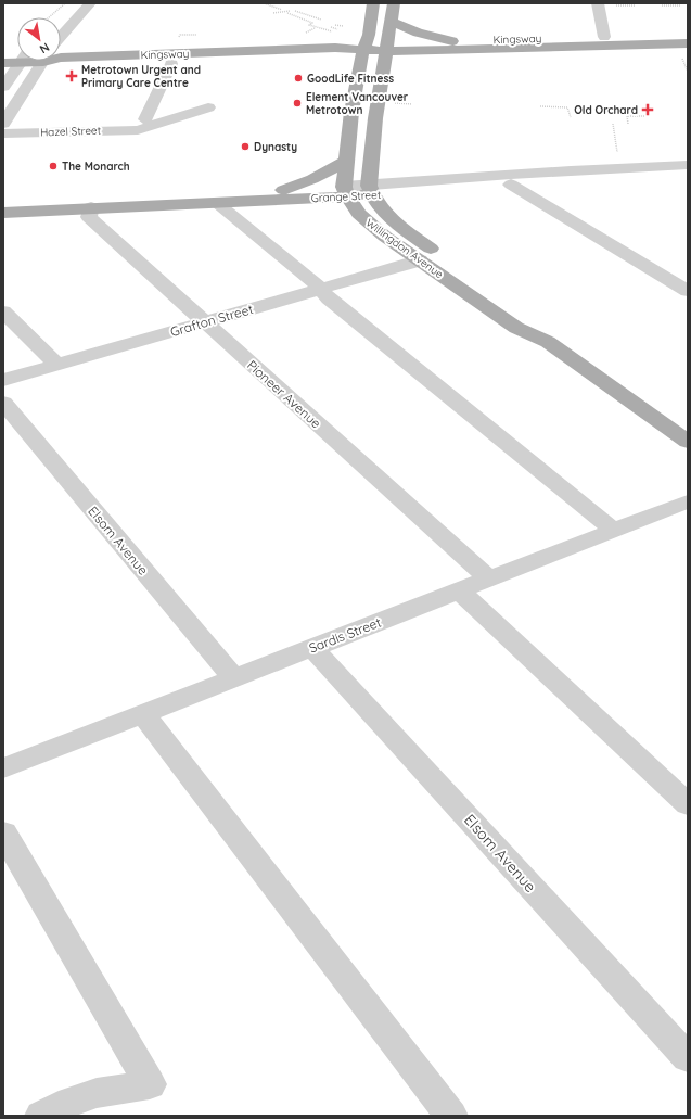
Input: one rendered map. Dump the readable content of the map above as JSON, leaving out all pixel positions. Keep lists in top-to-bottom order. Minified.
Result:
{"streets":{"main road":["Kingsway","Grange Street","Willingdon Avenue"],"street":["Hazel Street","Grafton Street","Pioneer Avenue","Elsom Avenue","Sardis Street"]},"crossings":[["Grange Street","Willingdon Avenue"],["Grange Street","Pioneer Avenue"],["Willingdon Avenue","Grafton Street"],["Grafton Street","Pioneer Avenue"],["Pioneer Avenue","Sardis Street"],["Elsom Avenue","Sardis Street"]],"places":{"health":["Metrotown Urgent and Primary Care Centre","Old Orchard"],"other":["GoodLife Fitness","Element Vancouver Metrotown","Dynasty","The Monarch"]},"north":"bottom right"}
